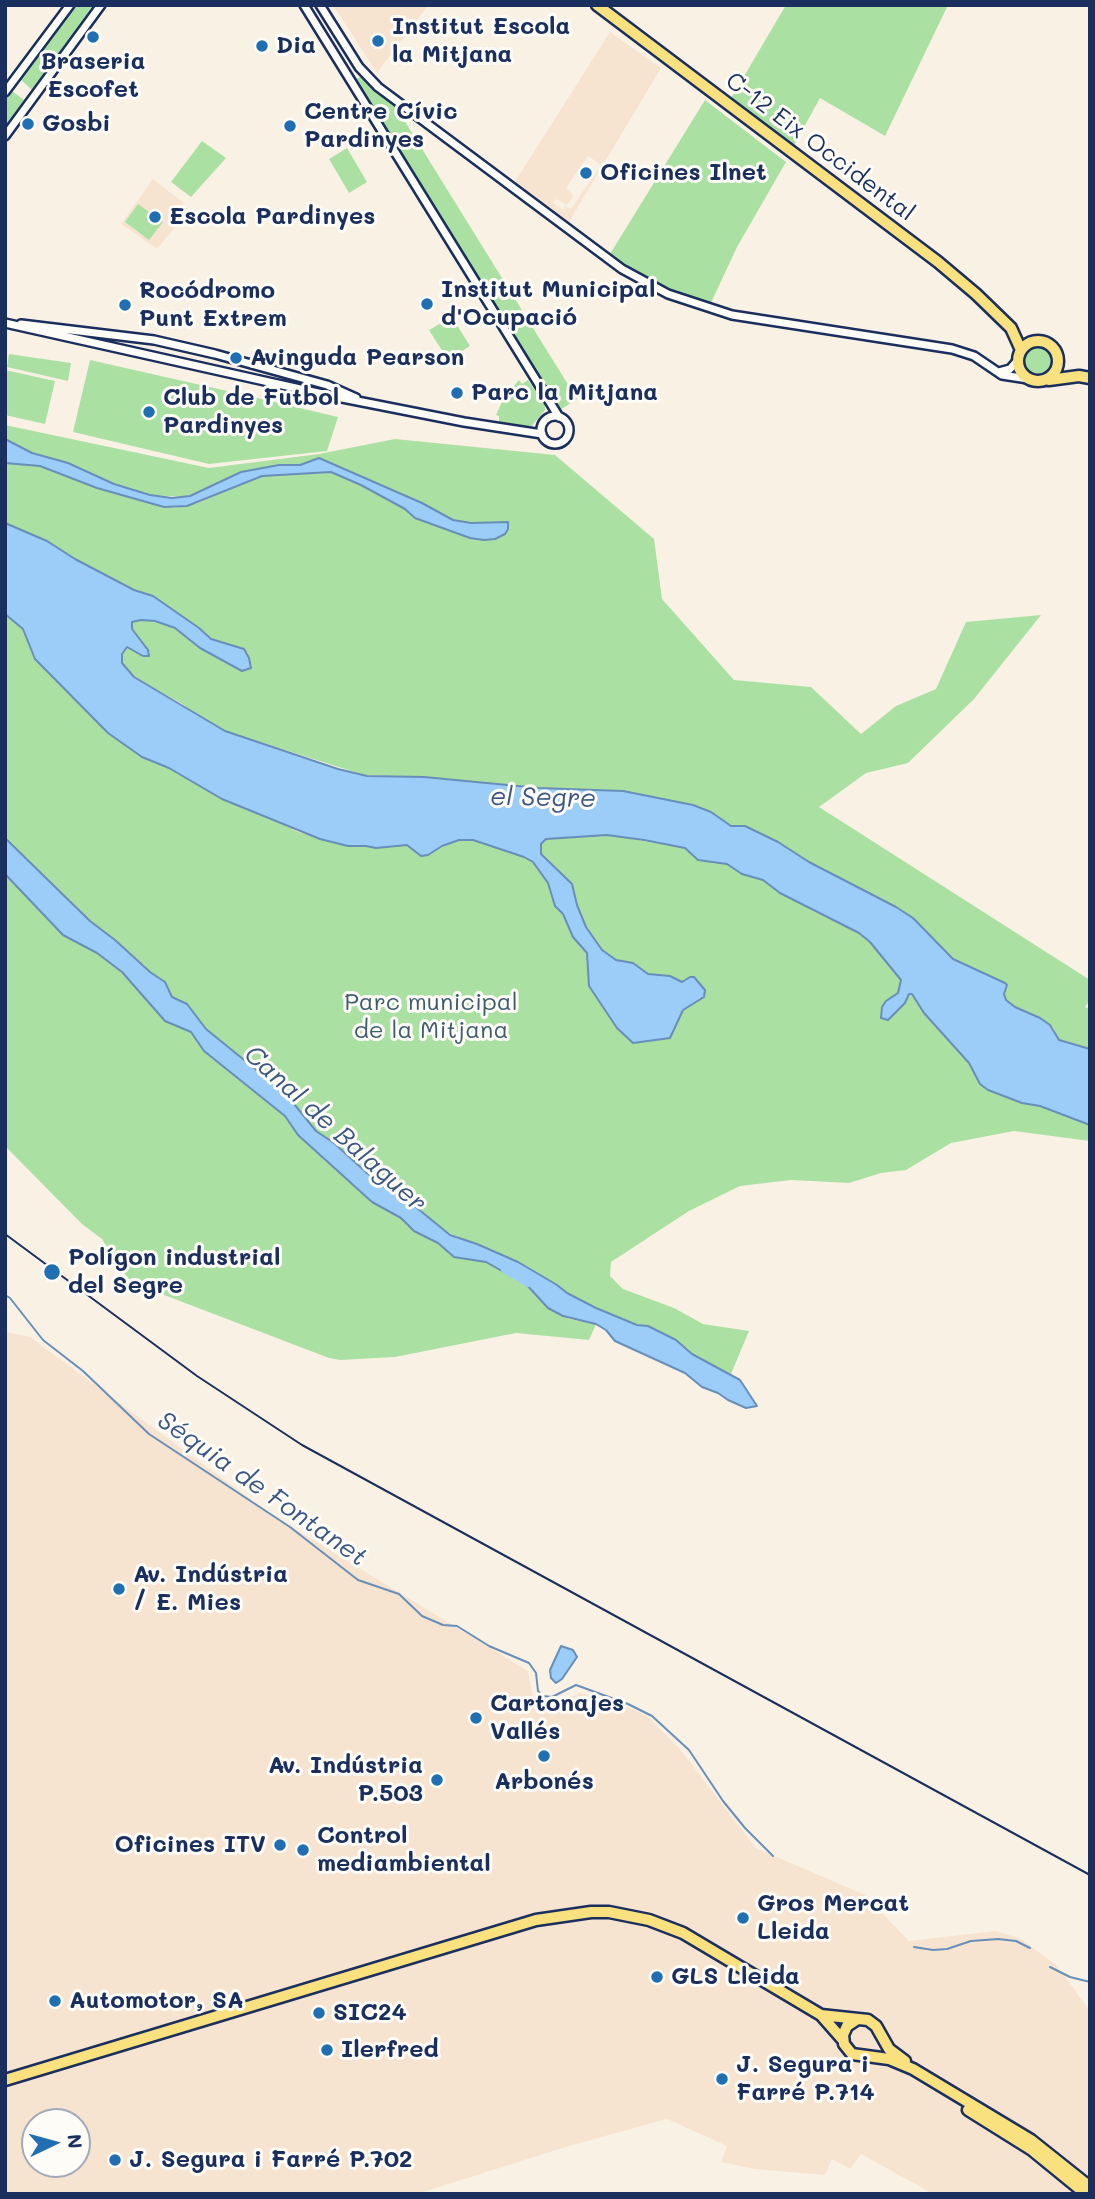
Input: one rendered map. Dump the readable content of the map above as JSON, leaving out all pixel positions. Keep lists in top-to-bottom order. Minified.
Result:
{"streets":{"main road":["C-12 Eix Occidental"]},"water":["el Segre","Canal de Balaguer","Séquia de Fontanet"],"parks":["Parc municipal de la Mitjana"],"places":["Braseria Escofet","Institut Escola la Mitjana","Dia","Gosbi","Centre Cívic Pardinyes","Oficines Ilnet","Escola Pardinyes","Institut Municipal d'Ocupació","Rocódromo Punt Extrem","Avinguda Pearson","Parc la Mitjana","Club de Futbol Pardinyes","Polígon industrial del Segre","Av. Indústria / E. Mies","Cartonajes Vallés","Arbonés","Av. Indústria P.503","Oficines ITV","Control mediambiental","Gros Mercat Lleida","GLS Lleida","Automotor, SA","SIC24","Ilerfred","J. Segura i Farré P.714","J. Segura i Farré P.702"],"north":"right"}
